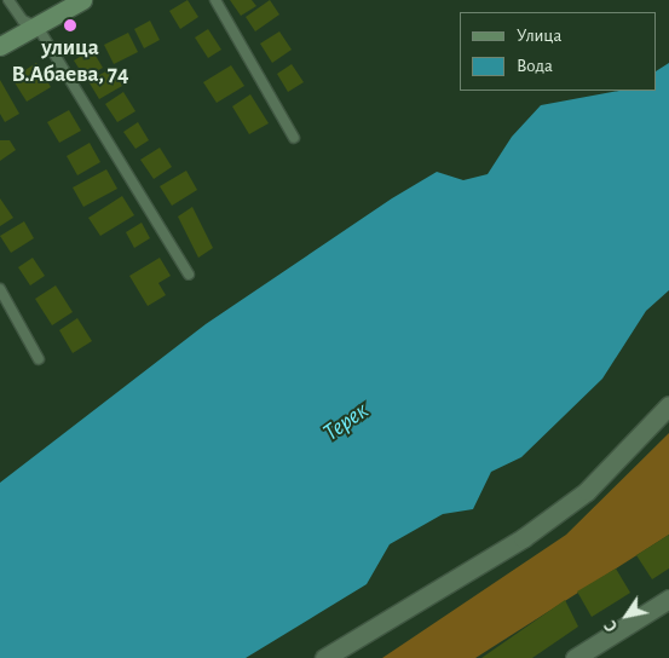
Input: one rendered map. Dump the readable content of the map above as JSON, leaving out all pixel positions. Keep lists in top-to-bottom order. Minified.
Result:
{"water":["Терек"],"places":["улица В.Абаева, 74"],"legend":["Улица","Вода"],"north":"bottom left"}
